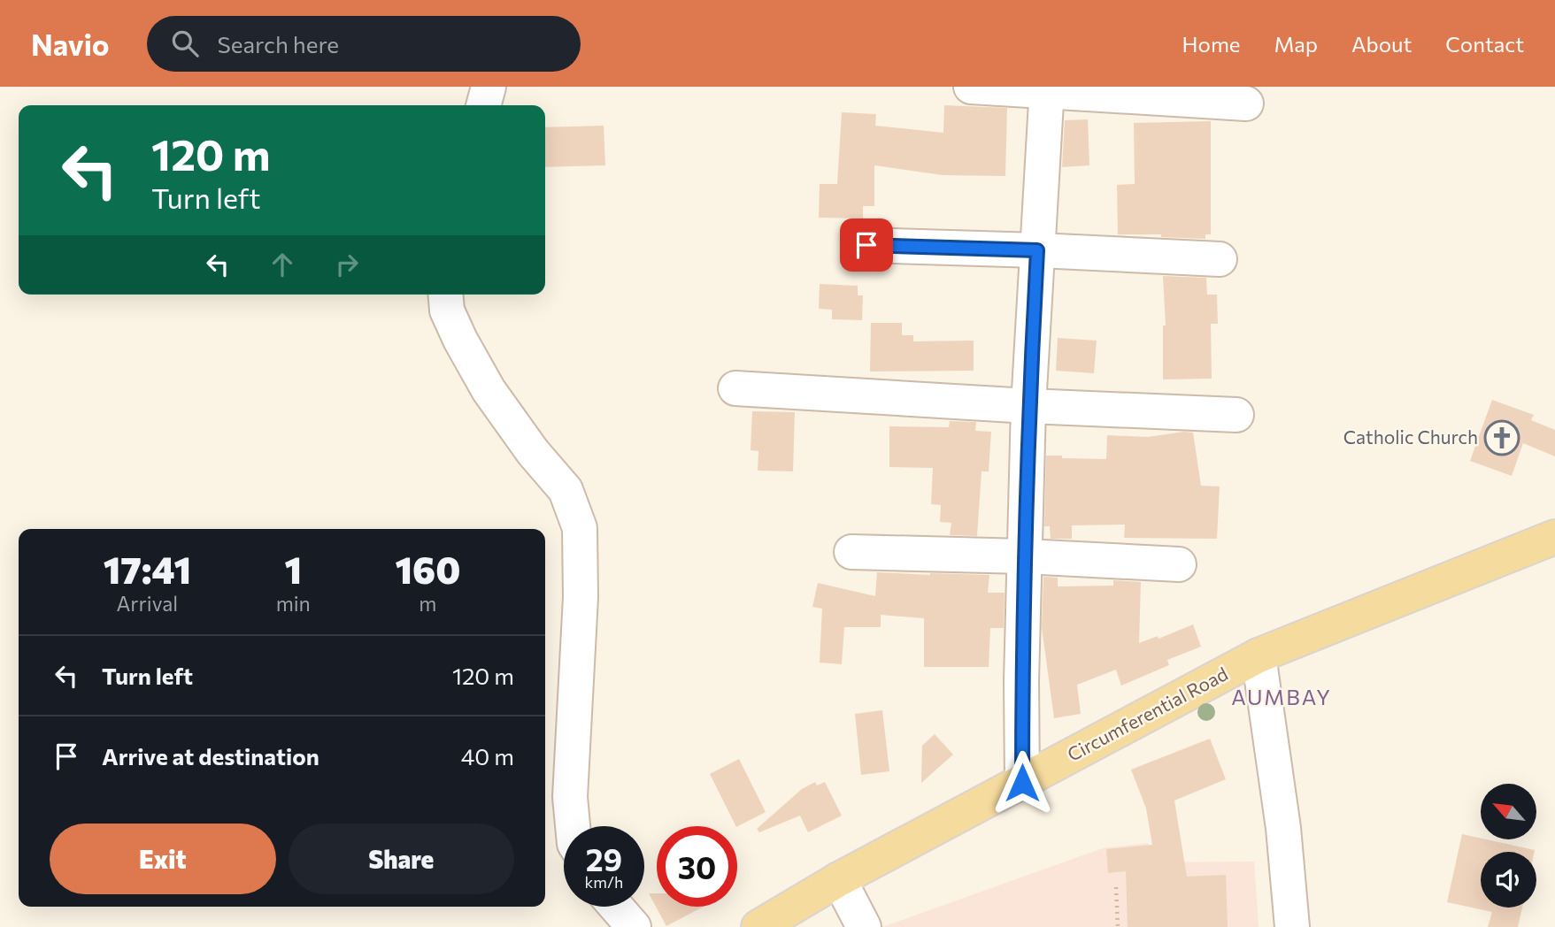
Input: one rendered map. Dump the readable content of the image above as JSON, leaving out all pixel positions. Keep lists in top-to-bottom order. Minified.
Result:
{"streets":{"main road":["Circumferential Road"]},"districts":["AUMBAY"],"places":{"church":["Catholic Church"]},"north":"top left","page":{"header":"Navio","search":"Search here","nav":["Home","Map","About","Contact"],"turn":["120 m","Turn left"],"eta":["17:41","Arrival","1","min","160","m"],"list":[{"name":"Turn left","value":"120 m"},{"name":"Arrive at destination","value":"40 m"}],"buttons":["Exit","Share"],"speed":"29 km/h","limit":"30"}}
